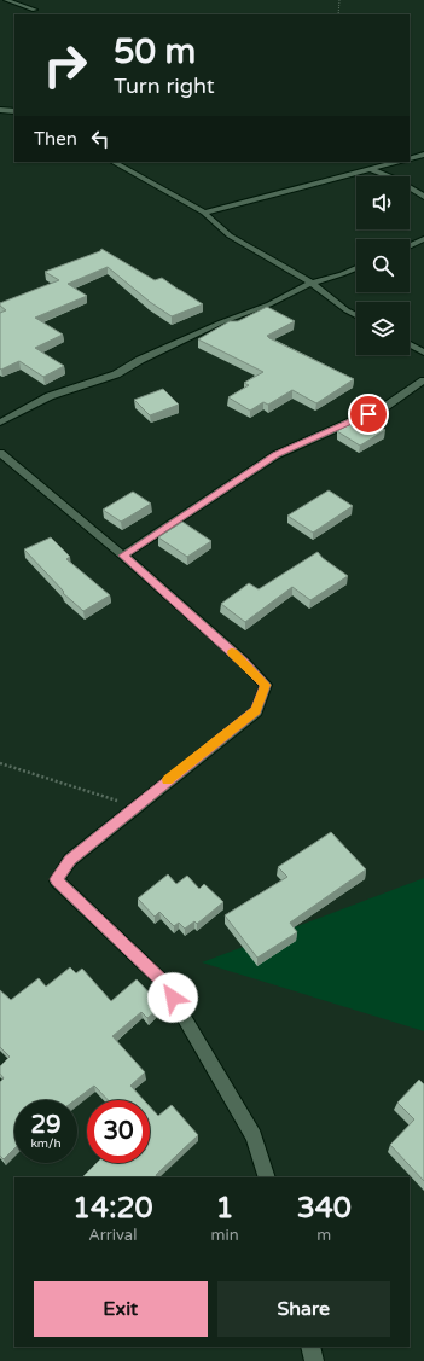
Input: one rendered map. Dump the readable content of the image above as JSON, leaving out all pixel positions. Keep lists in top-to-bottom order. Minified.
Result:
{"page":{"turn":["50 m","Turn right"],"then":"Then","speed":"29 km/h","limit":"30","eta":["14:20","Arrival","1","min","340","m"],"buttons":["Exit","Share"]}}
